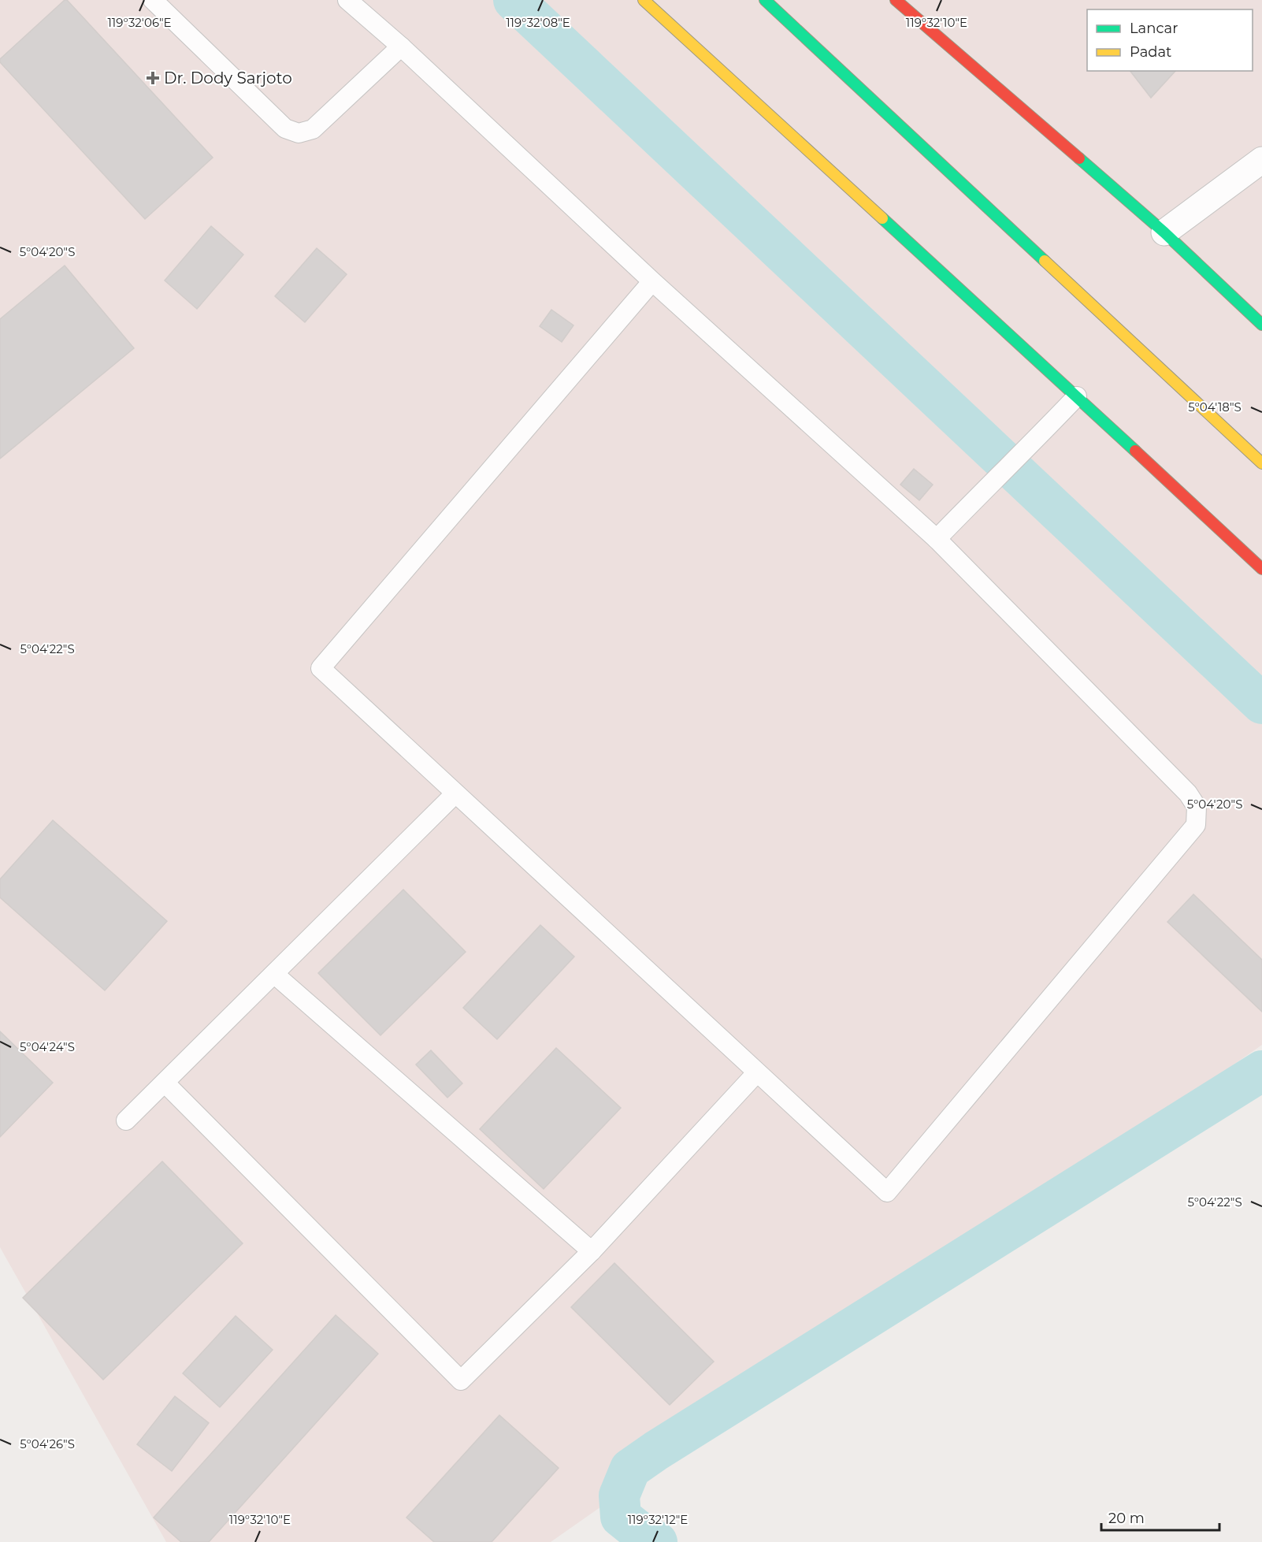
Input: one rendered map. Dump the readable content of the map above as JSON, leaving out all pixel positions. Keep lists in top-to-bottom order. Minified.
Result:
{"places":{"health":["Dr. Dody Sarjoto"]},"legend":["Lancar","Padat"],"scale_bar":"20 m","coordinates":["119°32'08\"E","119°32'06\"E","119°32'10\"E","5°04'20\"S","5°04'18\"S","5°04'22\"S","5°04'24\"S","5°04'26\"S","119°32'12\"E"]}
